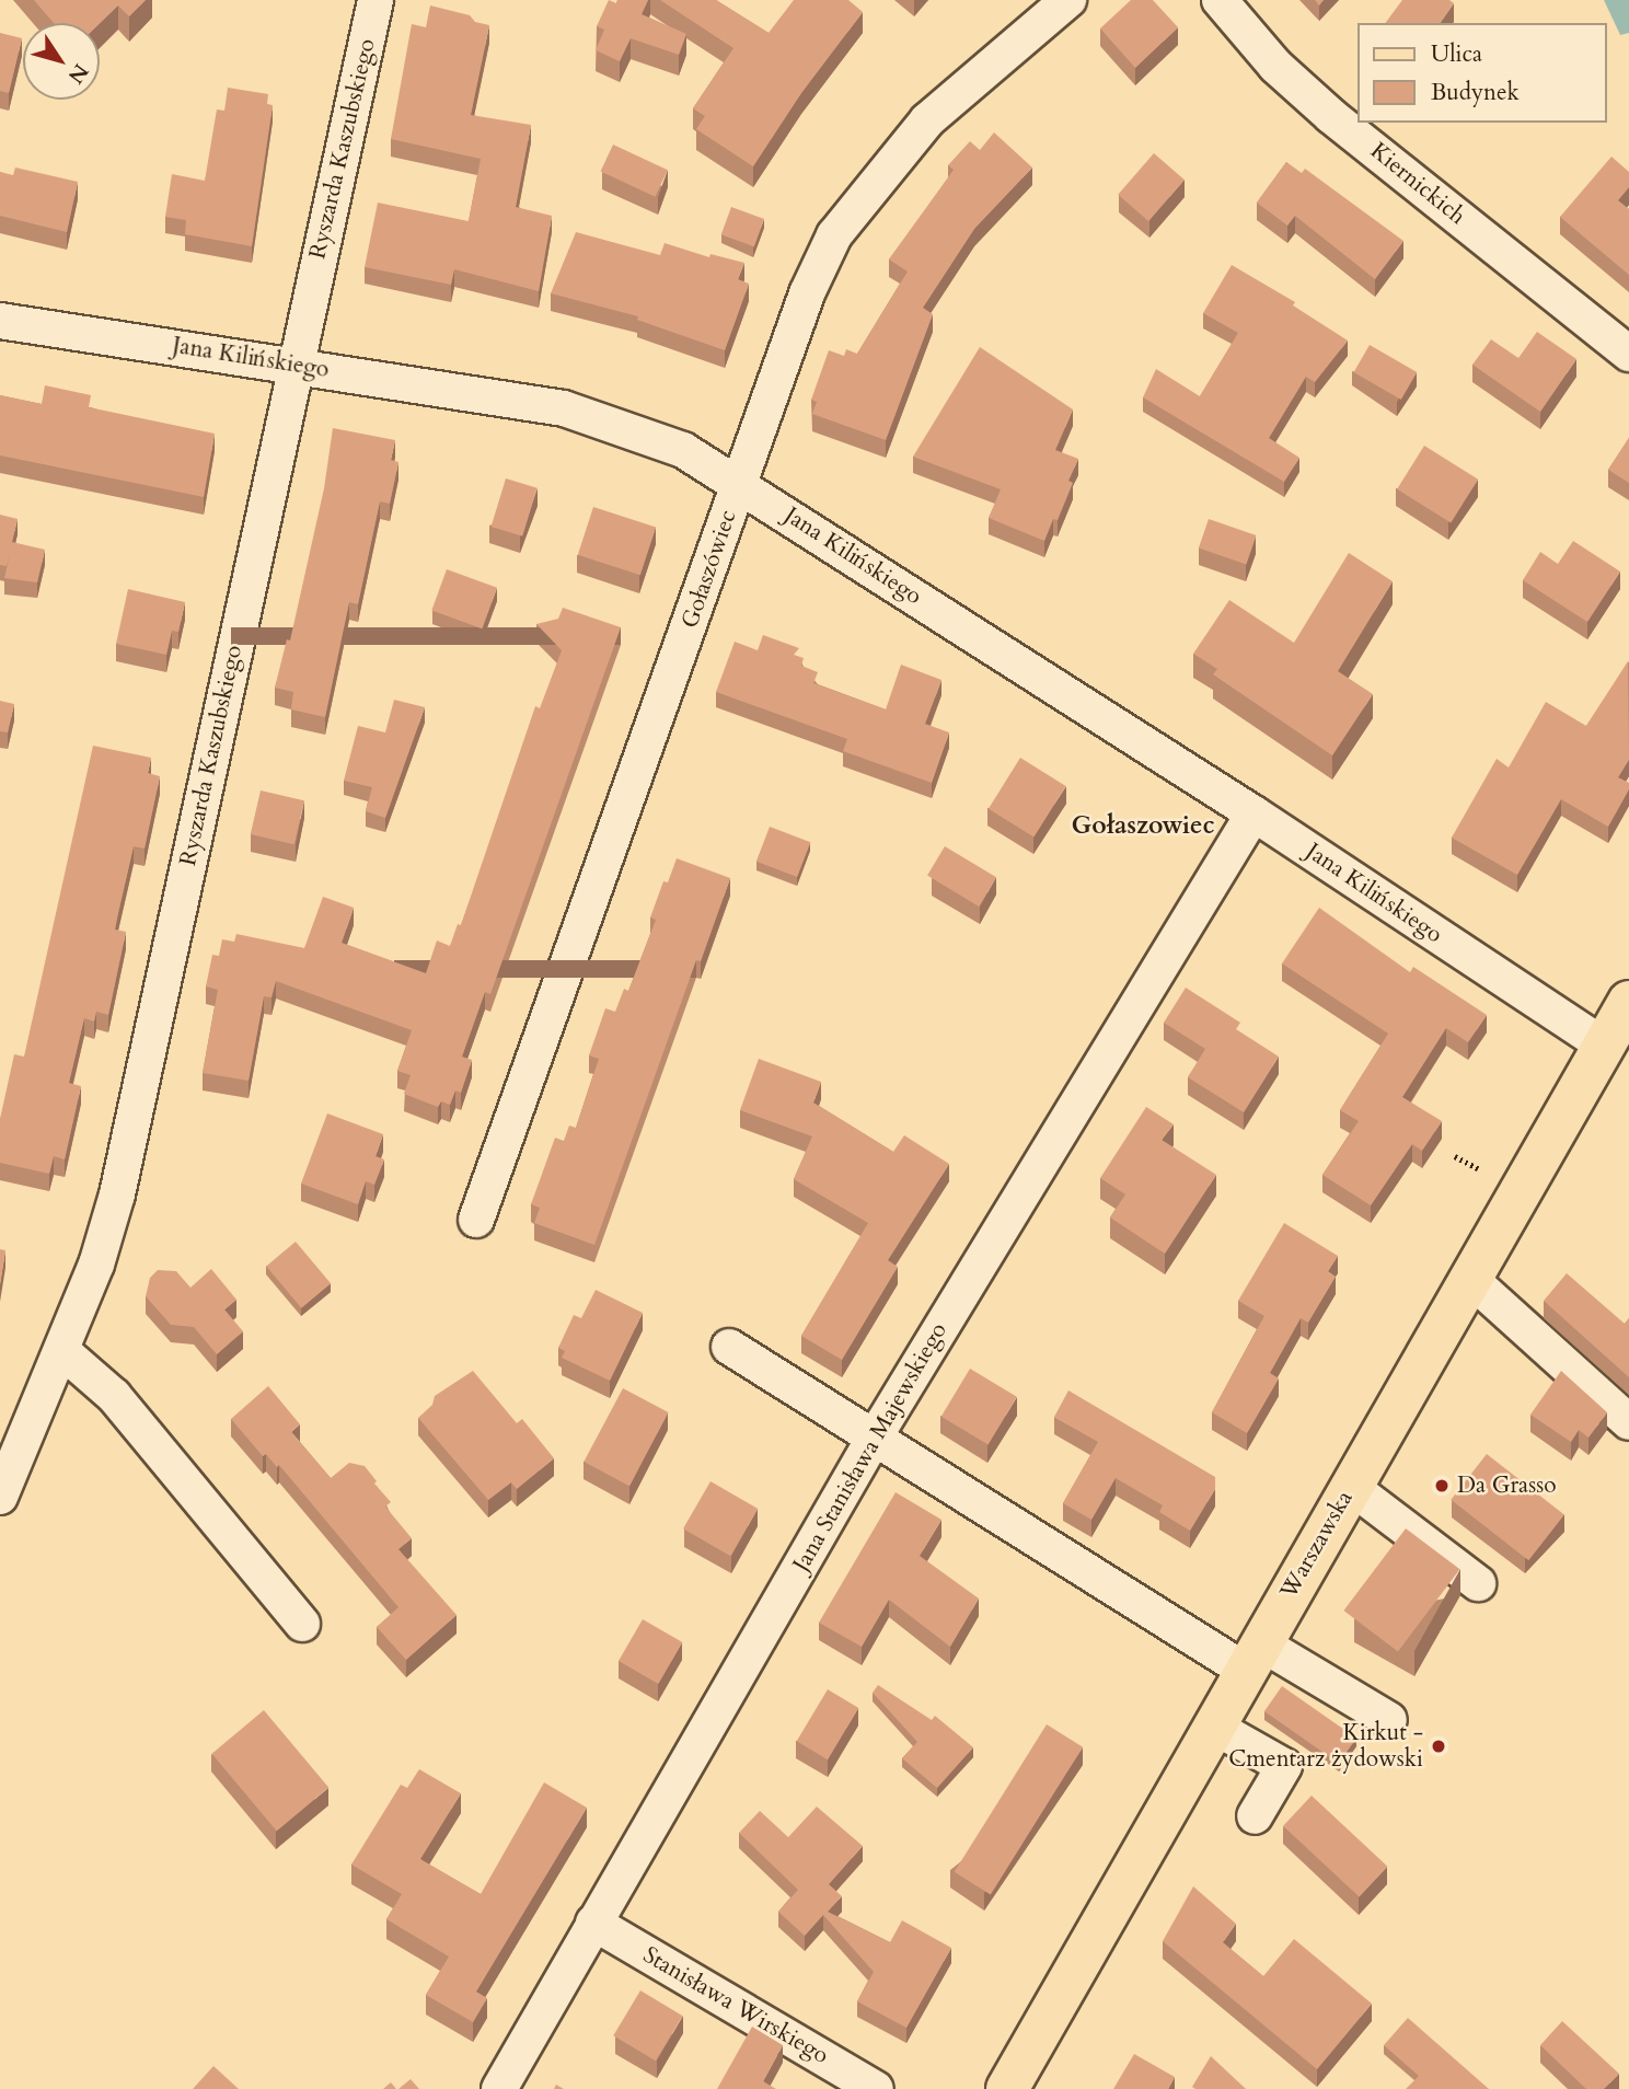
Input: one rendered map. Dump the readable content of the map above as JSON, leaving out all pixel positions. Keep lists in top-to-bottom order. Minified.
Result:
{"streets":{"main road":["Warszawska"],"street":["Ryszarda Kaszubskiego","Kiernickich","Jana Kilińskiego","Gołaszówiec","Jana Stanisława Majewskiego","Stanisława Wirskiego"]},"crossings":[["Ryszarda Kaszubskiego","Jana Kilińskiego"],["Jana Kilińskiego","Gołaszówiec"],["Jana Kilińskiego","Jana Stanisława Majewskiego"],["Jana Kilińskiego","Warszawska"],["Jana Stanisława Majewskiego","Stanisława Wirskiego"]],"districts":["Gołaszowiec"],"places":["Da Grasso","Kirkut - Cmentarz żydowski"],"legend":["Ulica","Budynek"],"north":"bottom right"}
